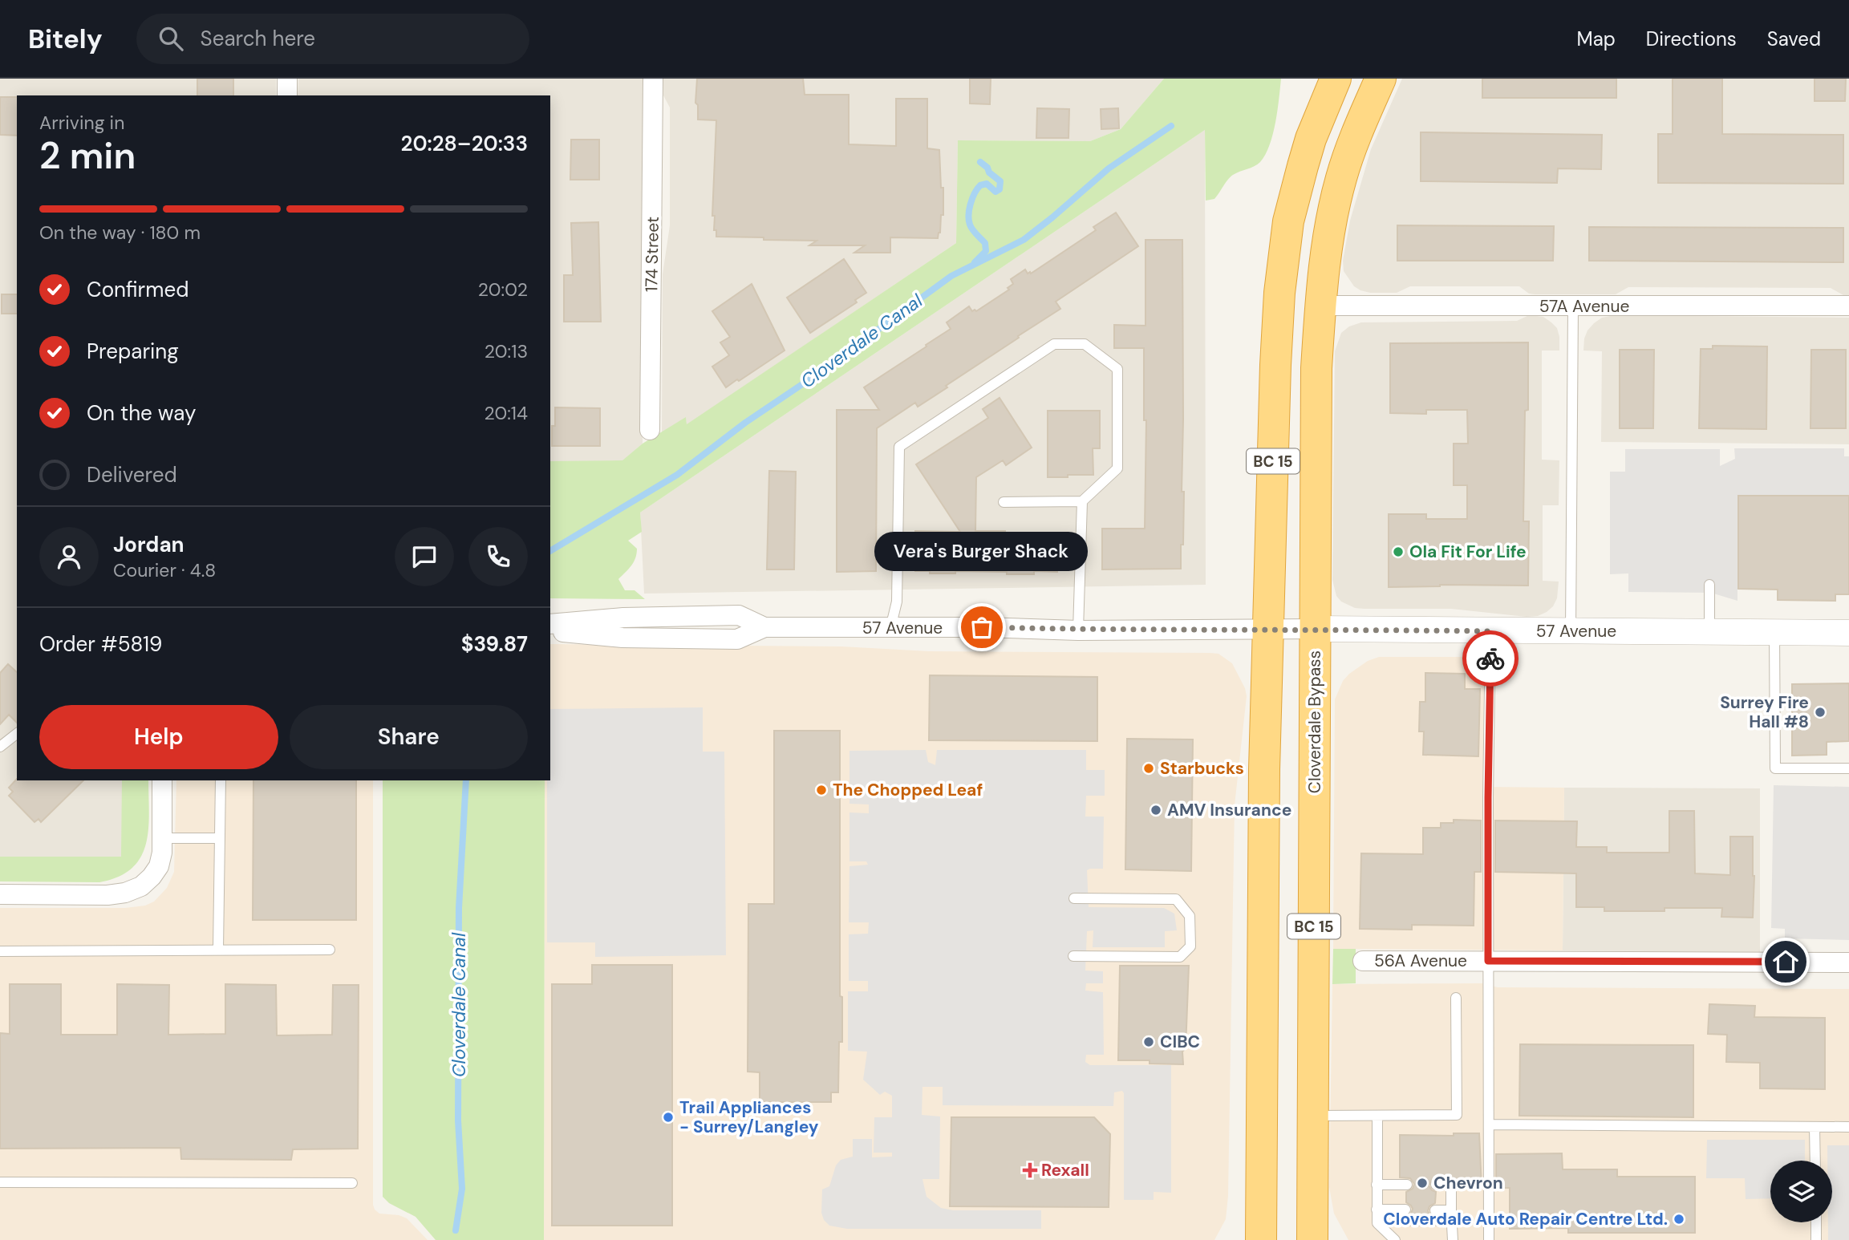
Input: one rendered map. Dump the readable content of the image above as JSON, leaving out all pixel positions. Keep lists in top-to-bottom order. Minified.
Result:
{"streets":{"highway":["BC 15","Cloverdale Bypass"],"street":["174 Street","57A Avenue","57 Avenue","56A Avenue"]},"crossings":[["57A Avenue","Cloverdale Bypass"],["BC 15","57 Avenue"],["57 Avenue","Cloverdale Bypass"]],"water":["Cloverdale Canal"],"places":{"other":["Ola Fit For Life","Vera's Burger Shack","Surrey Fire Hall #8","Starbucks","The Chopped Leaf","AMV Insurance","CIBC","Trail Appliances - Surrey/Langley","Chevron","Cloverdale Auto Repair Centre Ltd."],"health":["Rexall"]},"page":{"header":"Bitely","search":"Search here","nav":["Map","Directions","Saved"],"heading":["2 min","Arriving in","20:28–20:33"],"panel":["Jordan","Courier · 4.8","Order #5819","$39.87"],"bar":"On the way · 180 m","list":[["Confirmed","20:02"],["Preparing","20:13"],["On the way","20:14"],"Delivered"],"bubble":"Vera's Burger Shack","buttons":["Help","Share"]}}
